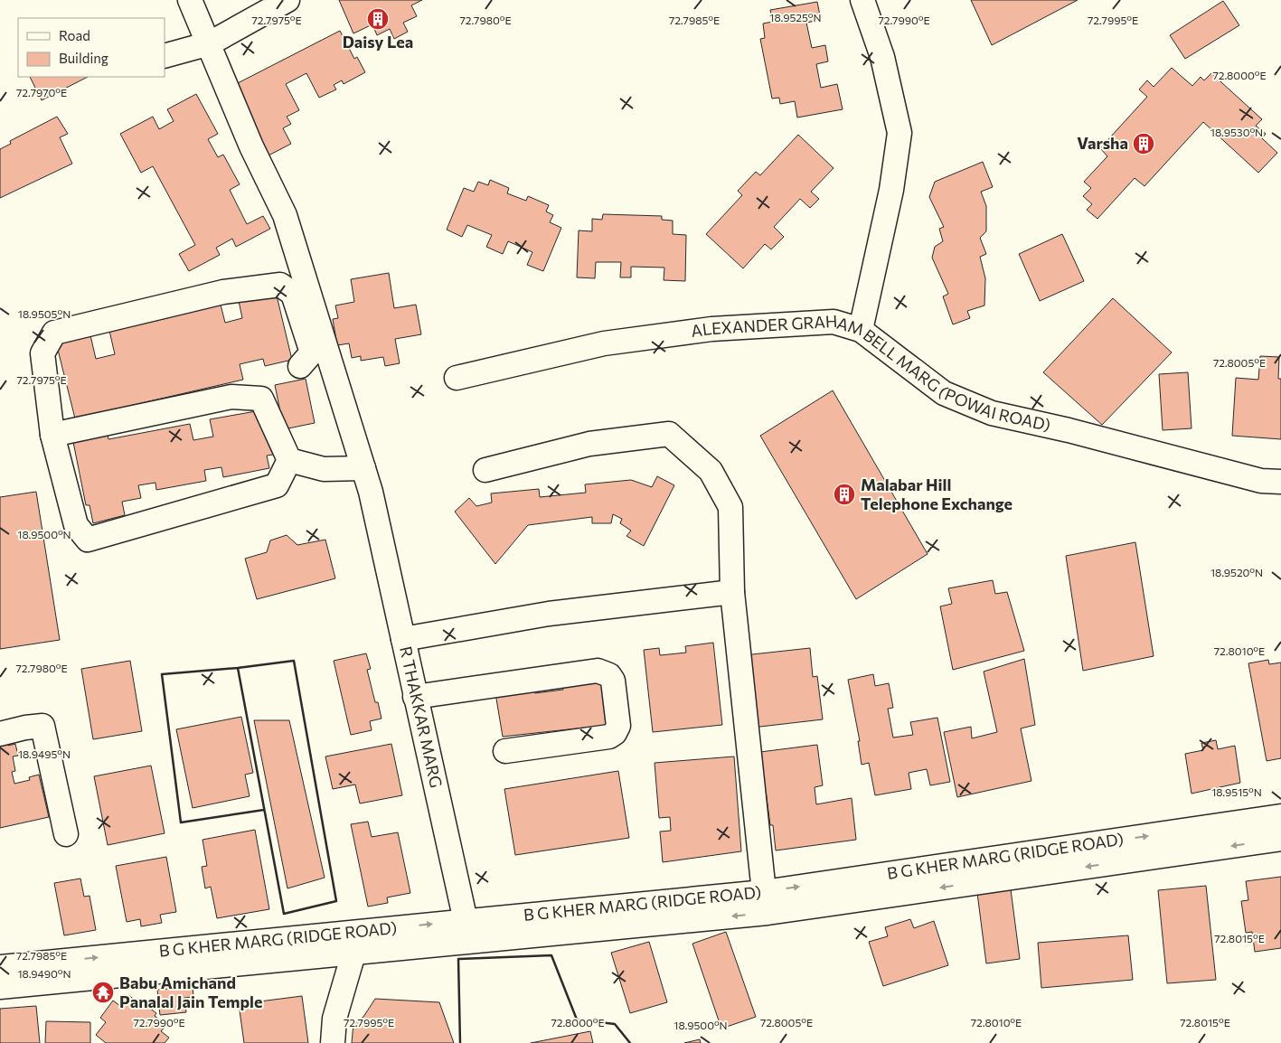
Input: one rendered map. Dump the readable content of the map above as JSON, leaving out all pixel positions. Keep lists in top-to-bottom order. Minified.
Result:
{"streets":{"street":["ALEXANDER GRAHAM BELL MARG (POWAI ROAD)","R THAKKAR MARG","B G KHER MARG (RIDGE ROAD)"]},"crossings":[["R THAKKAR MARG","B G KHER MARG (RIDGE ROAD)"]],"places":{"building":["Daisy Lea","Varsha","Malabar Hill Telephone Exchange"],"temple":["Babu Amichand Panalal Jain Temple"]},"legend":["Road","Building"],"coordinates":["18.9525°N","72.7975°E","72.7980°E","72.7985°E","72.7990°E","72.7995°E","72.8000°E","72.7970°E","18.9530°N","18.9505°N","72.8005°E","18.9500°N","18.9520°N","72.8010°E","18.9495°N","18.9515°N","72.8015°E","18.9490°N"]}
